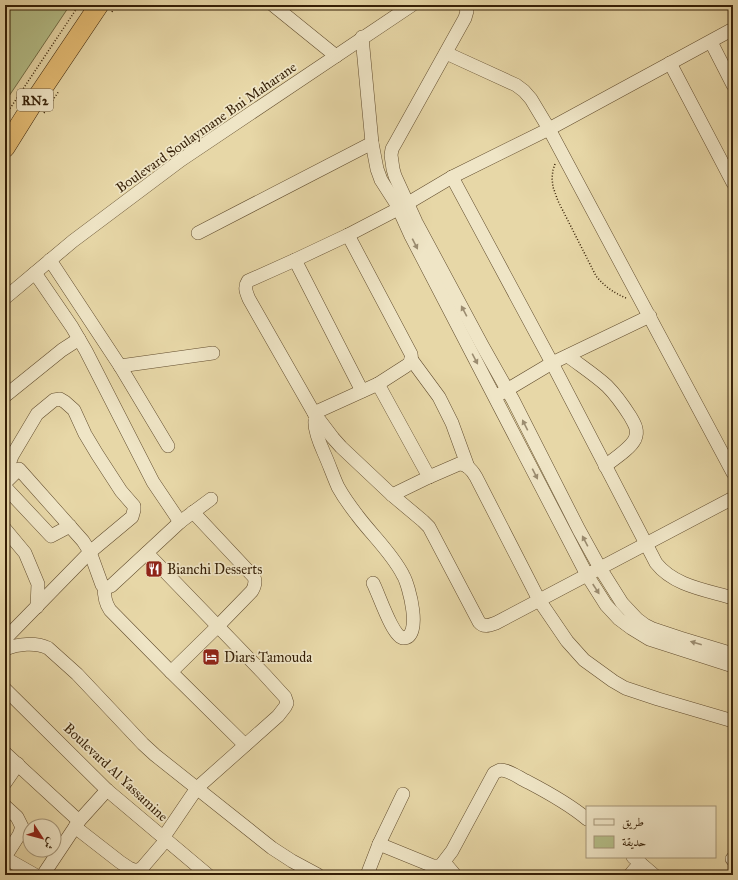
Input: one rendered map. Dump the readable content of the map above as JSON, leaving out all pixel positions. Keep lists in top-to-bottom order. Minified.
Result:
{"streets":{"highway":["RN2"],"street":["Boulevard Soulaymane Bni Maharane","Boulevard Al Yassamine"]},"places":{"restaurant":["Bianchi Desserts"],"hotel":["Diars Tamouda"]},"legend":["طريق","حديقة"],"north":"bottom right"}
